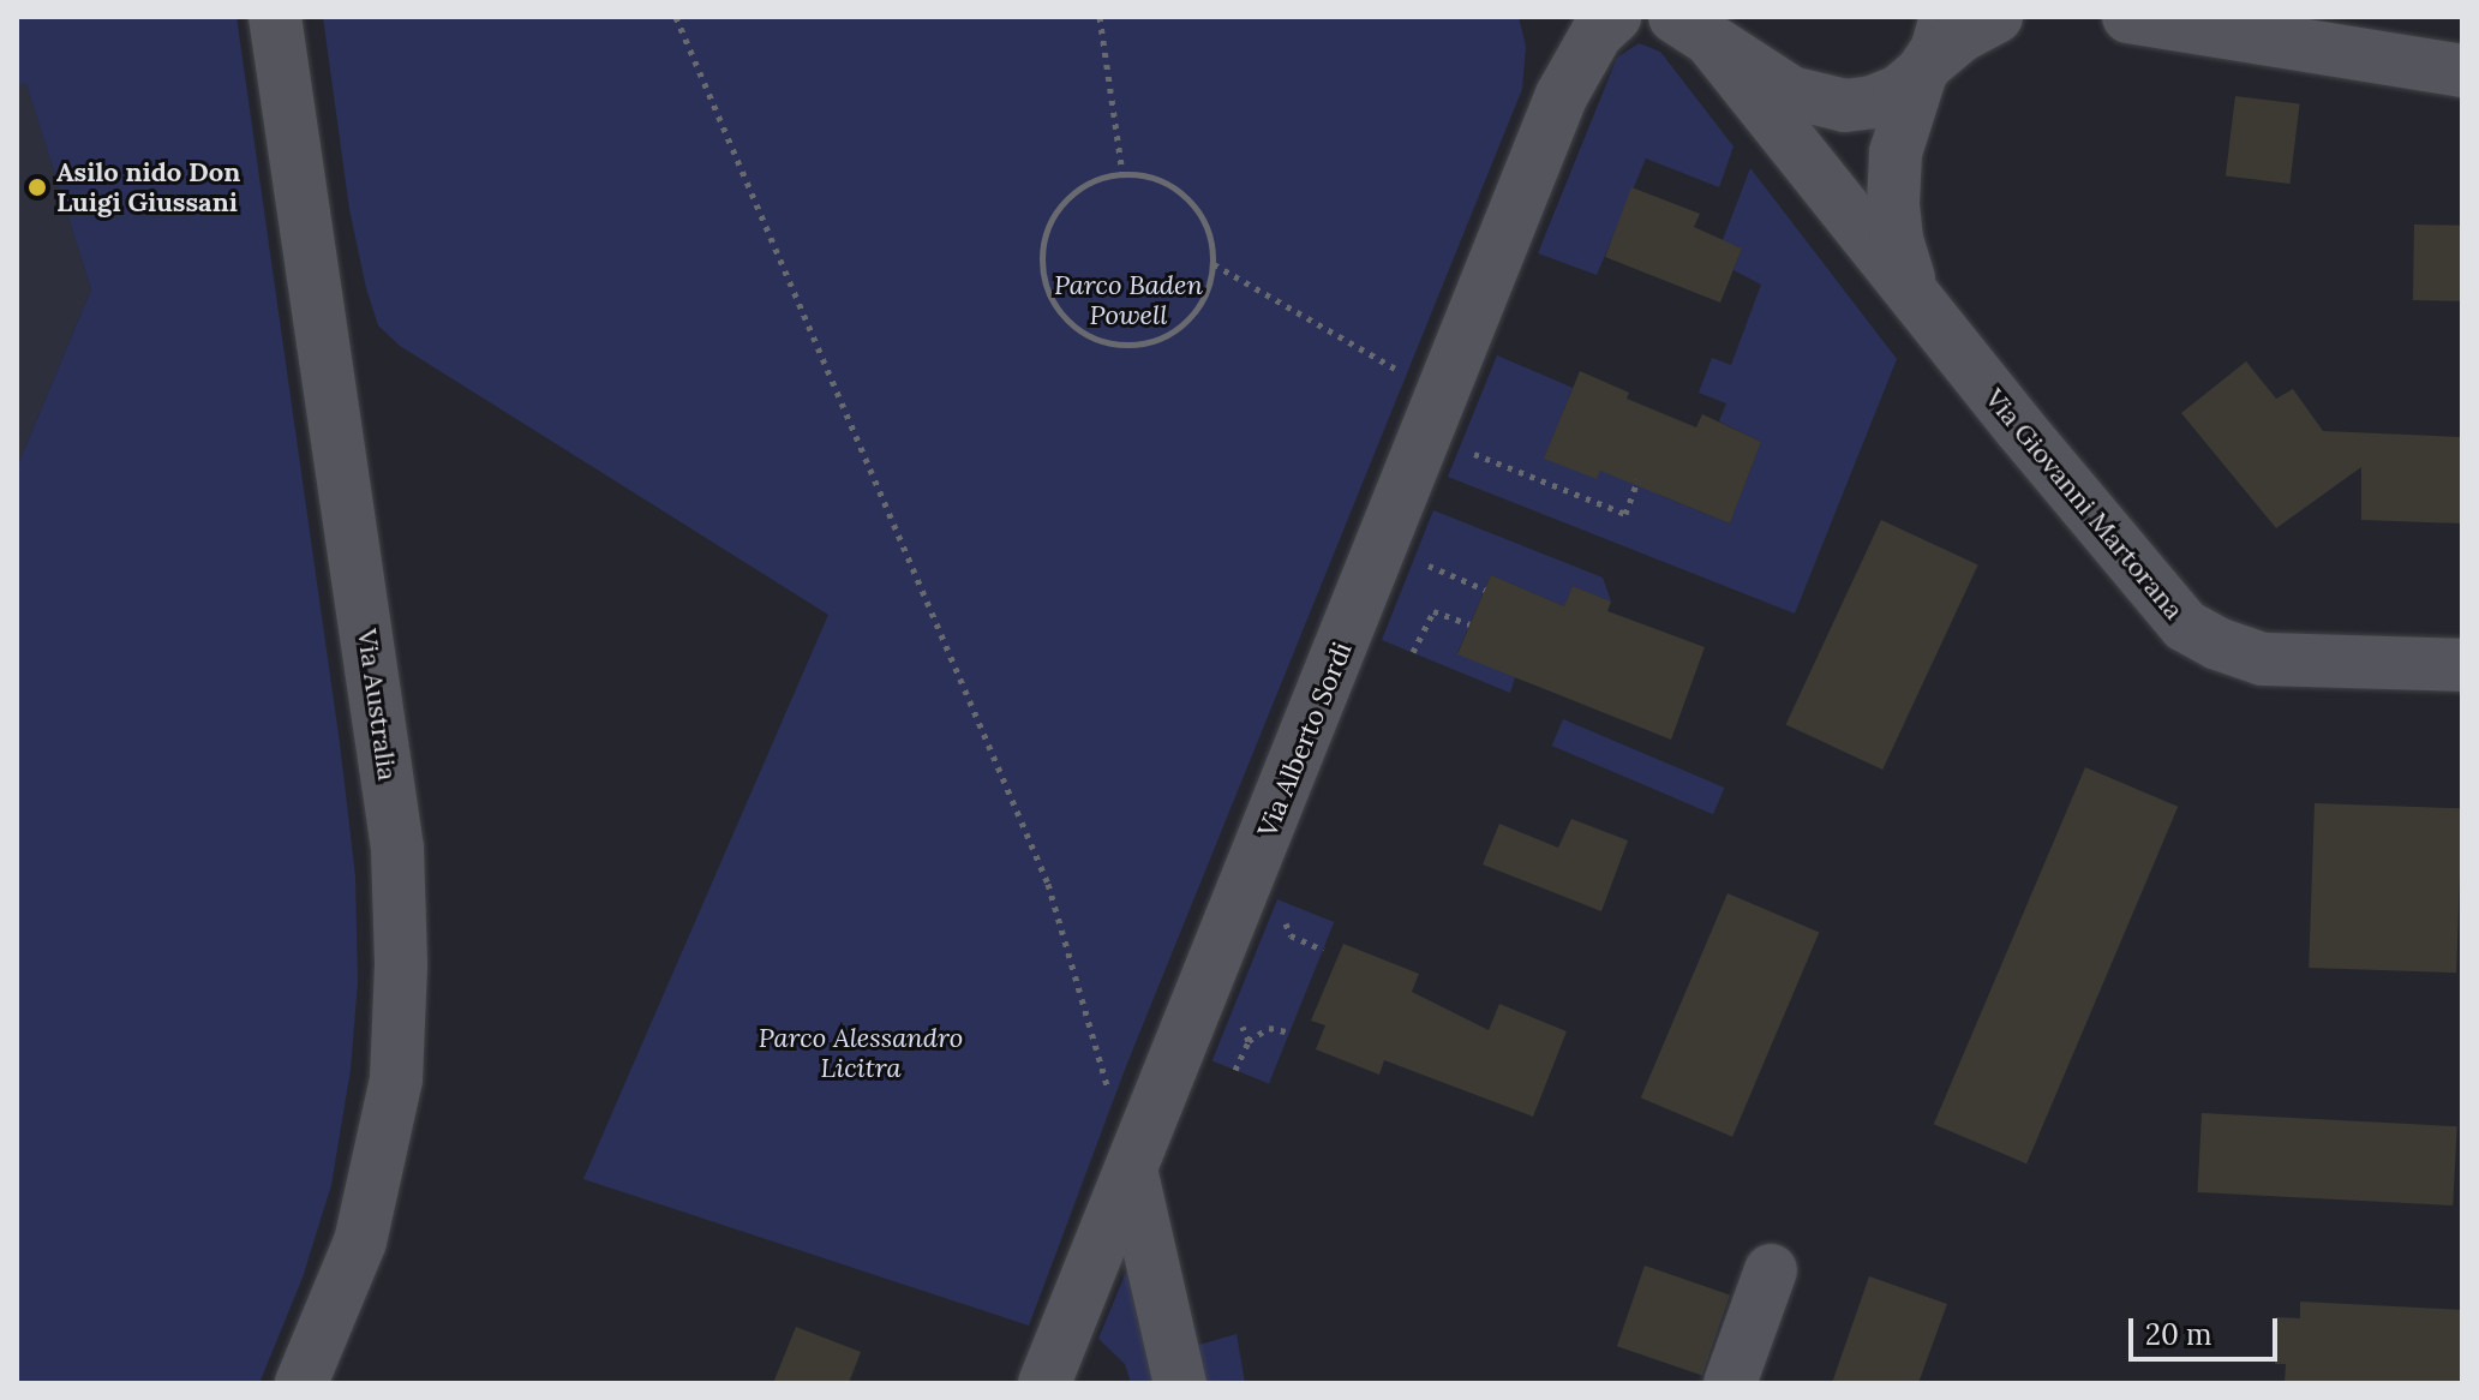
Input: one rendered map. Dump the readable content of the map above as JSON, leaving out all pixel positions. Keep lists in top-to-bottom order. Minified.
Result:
{"streets":{"street":["Via Giovanni Martorana","Via Australia","Via Alberto Sordi"]},"parks":["Parco Baden Powell","Parco Alessandro Licitra"],"places":["Asilo nido Don Luigi Giussani"],"scale_bar":"20 m"}
